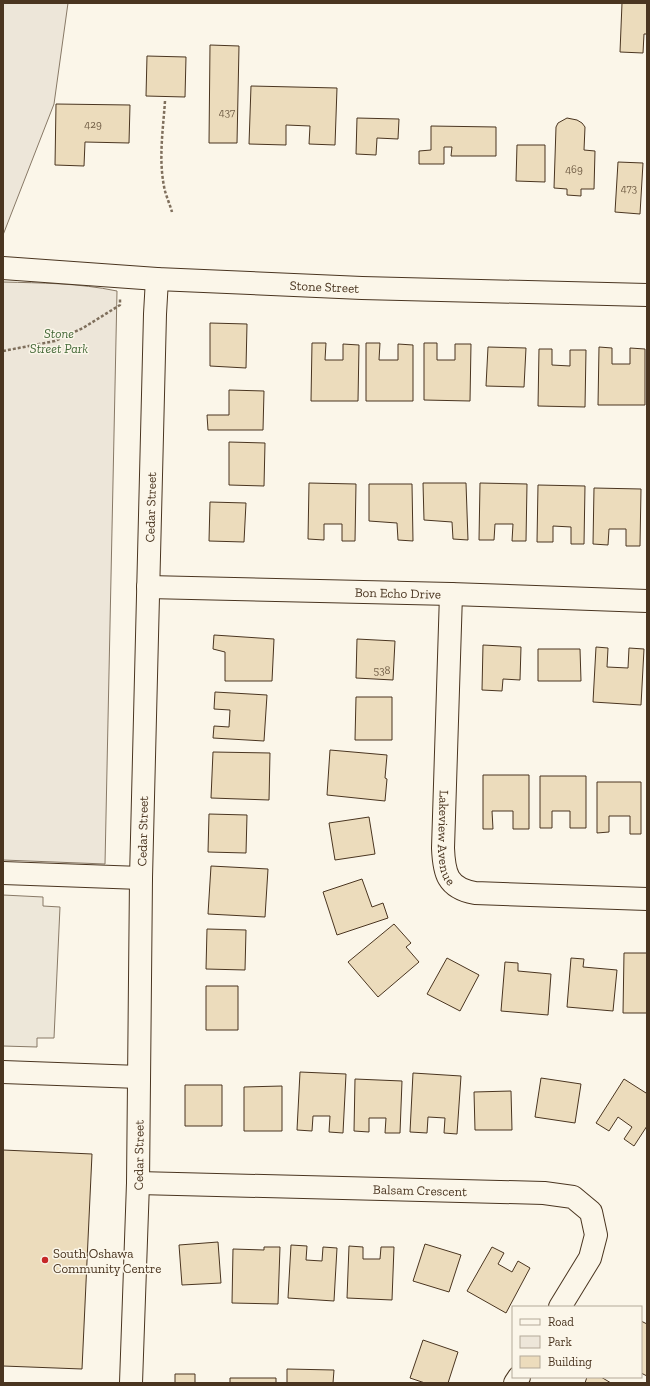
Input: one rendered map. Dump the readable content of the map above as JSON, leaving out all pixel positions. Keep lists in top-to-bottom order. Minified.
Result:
{"streets":{"street":["Stone Street","Cedar Street","Bon Echo Drive","Lakeview Avenue","Balsam Crescent"]},"crossings":[["Stone Street","Cedar Street"],["Cedar Street","Bon Echo Drive"],["Cedar Street","Balsam Crescent"],["Bon Echo Drive","Lakeview Avenue"]],"parks":["Stone Street Park"],"places":["South Oshawa Community Centre"],"house_numbers":["437","429","469","473","538"],"legend":["Road","Park","Building"]}
